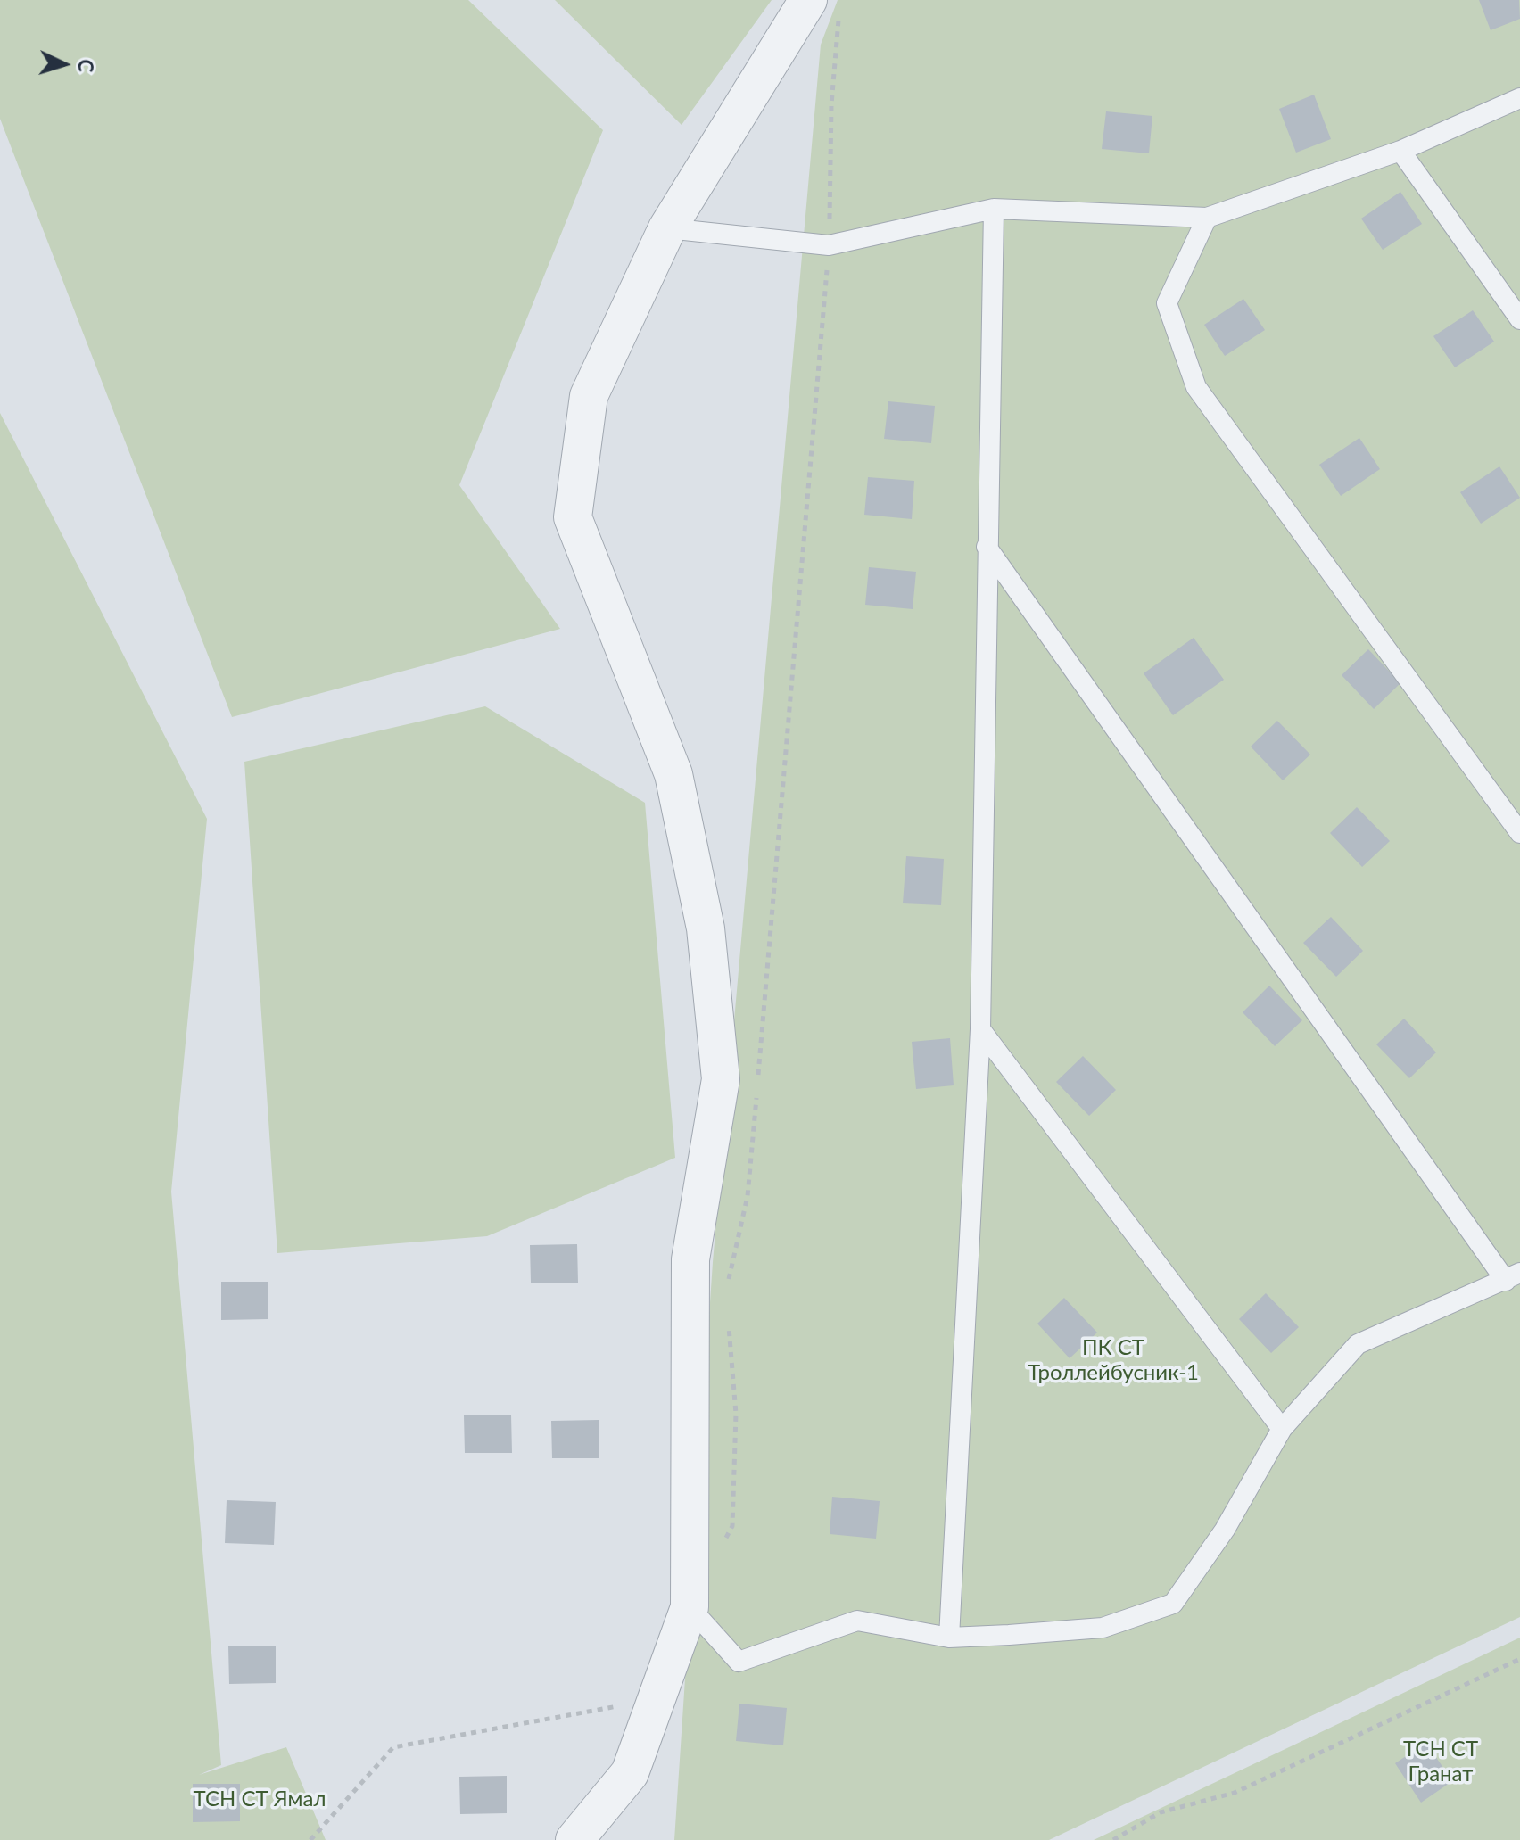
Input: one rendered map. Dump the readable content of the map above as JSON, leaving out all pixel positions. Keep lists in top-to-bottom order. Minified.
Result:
{"parks":["ПК СТ Троллейбусник-1","ТСН СТ Гранат","ТСН СТ Ямал"],"north":"right"}
